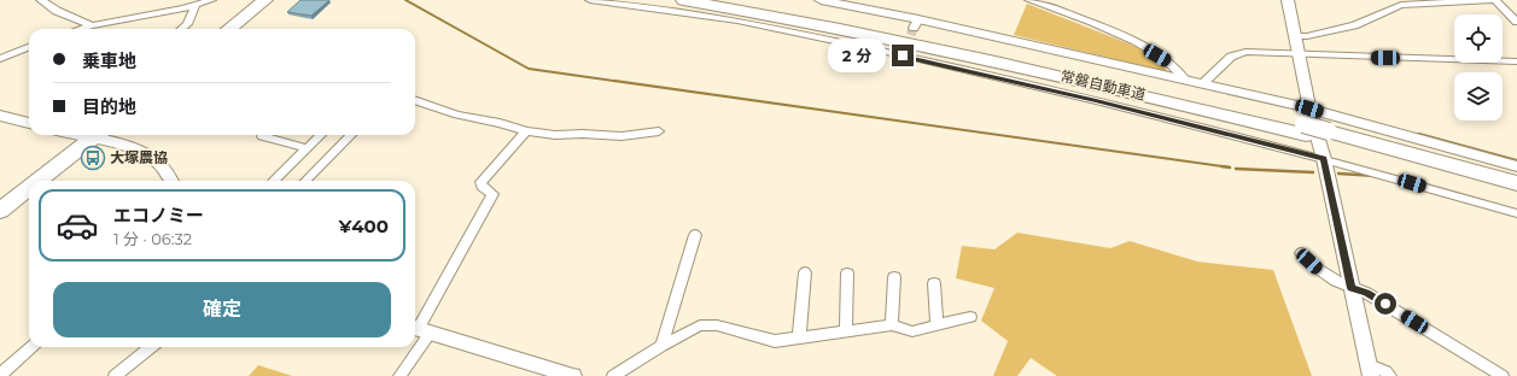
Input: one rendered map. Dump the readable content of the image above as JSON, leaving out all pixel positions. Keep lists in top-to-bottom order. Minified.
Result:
{"streets":{"highway":["常磐自動車道"]},"places":{"bus stop":["大塚農協"]},"page":{"banner":["乗車地","目的地"],"bubble":"2 分","list":[{"name":"エコノミー","note":"1 分 · 06:32","value":"¥400"}],"buttons":"確定"}}
